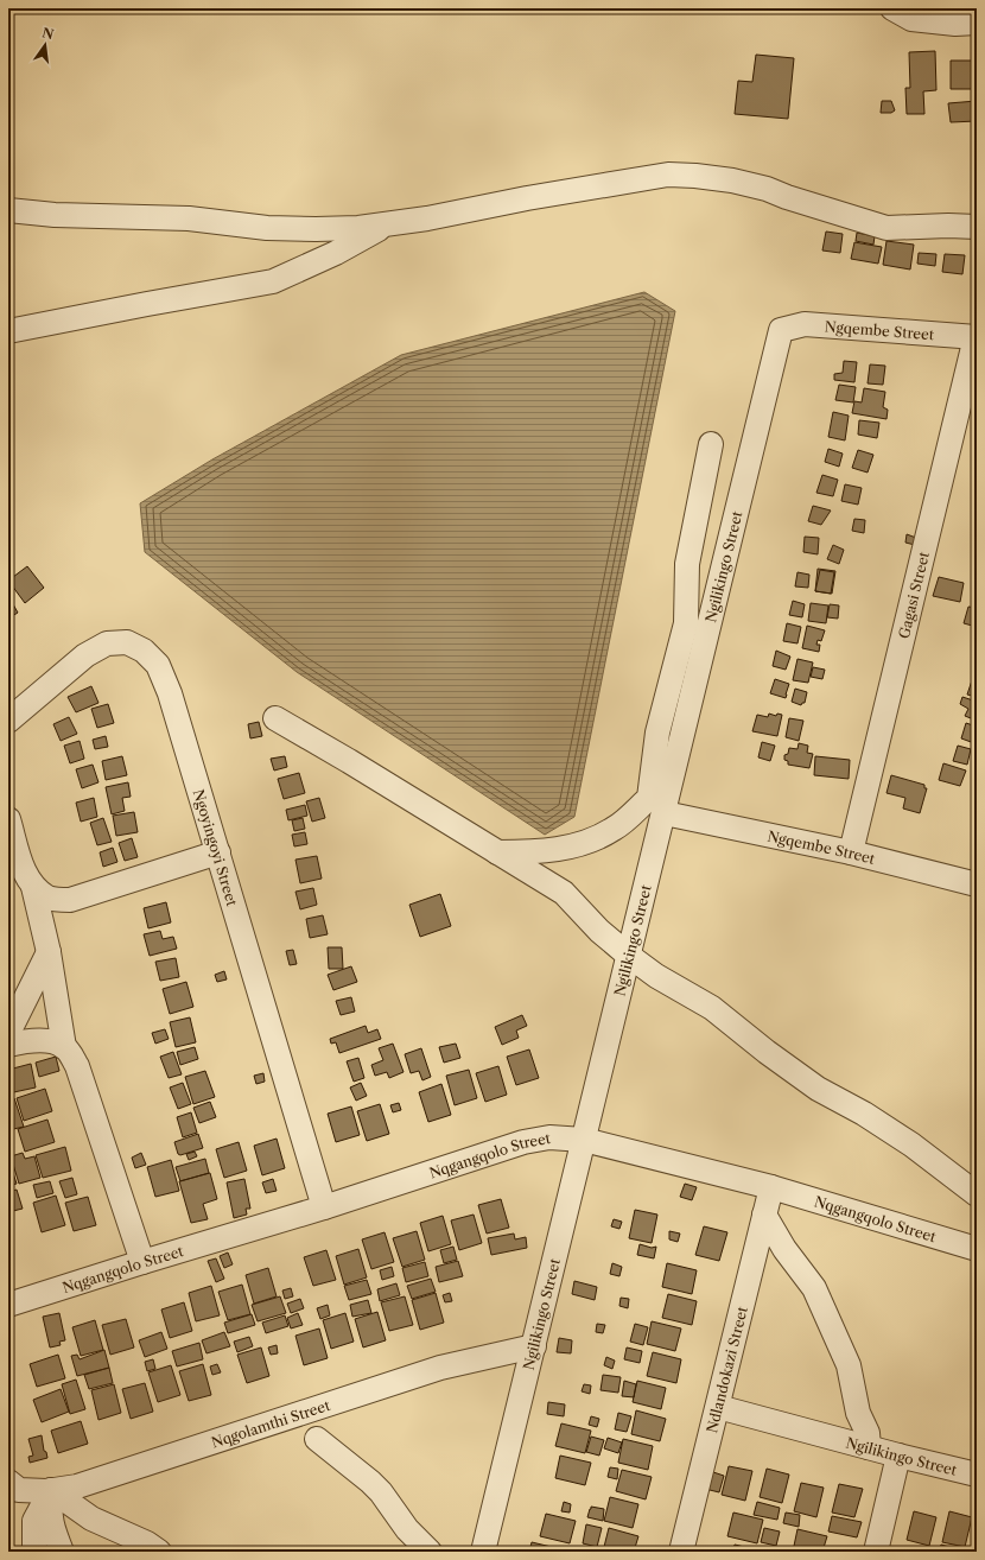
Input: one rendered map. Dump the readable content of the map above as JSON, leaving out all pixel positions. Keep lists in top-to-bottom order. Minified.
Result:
{"streets":{"street":["Ngqembe Street","Ngilikingo Street","Gagasi Street","Ngoyingoyi Street","Nqgangqolo Street","Ndlandokazi Street","Nqgolamthi Street"]},"crossings":[["Ngqembe Street","Ngilikingo Street"],["Ngqembe Street","Gagasi Street"],["Ngilikingo Street","Nqgangqolo Street"],["Ngilikingo Street","Ndlandokazi Street"],["Ngilikingo Street","Nqgolamthi Street"],["Ngoyingoyi Street","Nqgangqolo Street"],["Nqgangqolo Street","Ndlandokazi Street"]],"north":"top"}
